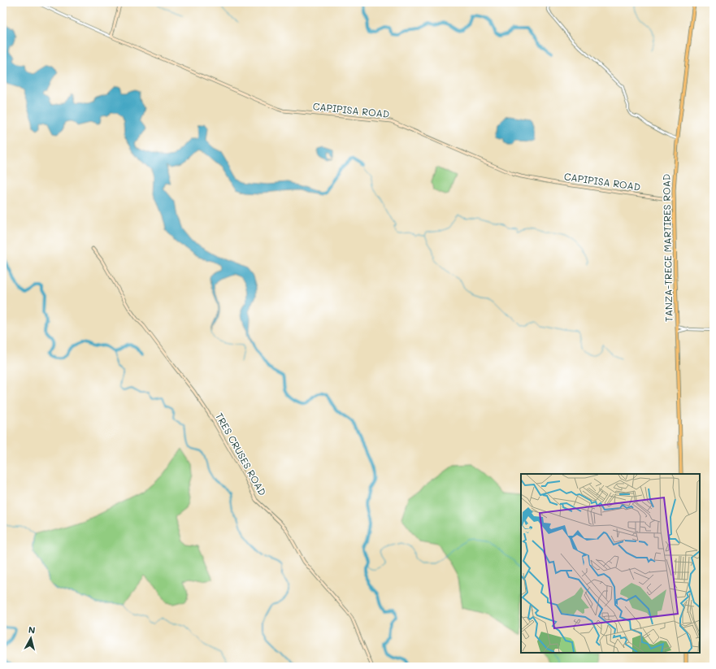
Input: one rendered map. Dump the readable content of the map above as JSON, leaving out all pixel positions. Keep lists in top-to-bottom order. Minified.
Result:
{"streets":{"main road":["CAPIPISA ROAD","TANZA-TRECE MARTIRES ROAD","TRES CRUSES ROAD"]},"crossings":[["CAPIPISA ROAD","TANZA-TRECE MARTIRES ROAD"]],"north":"top"}
